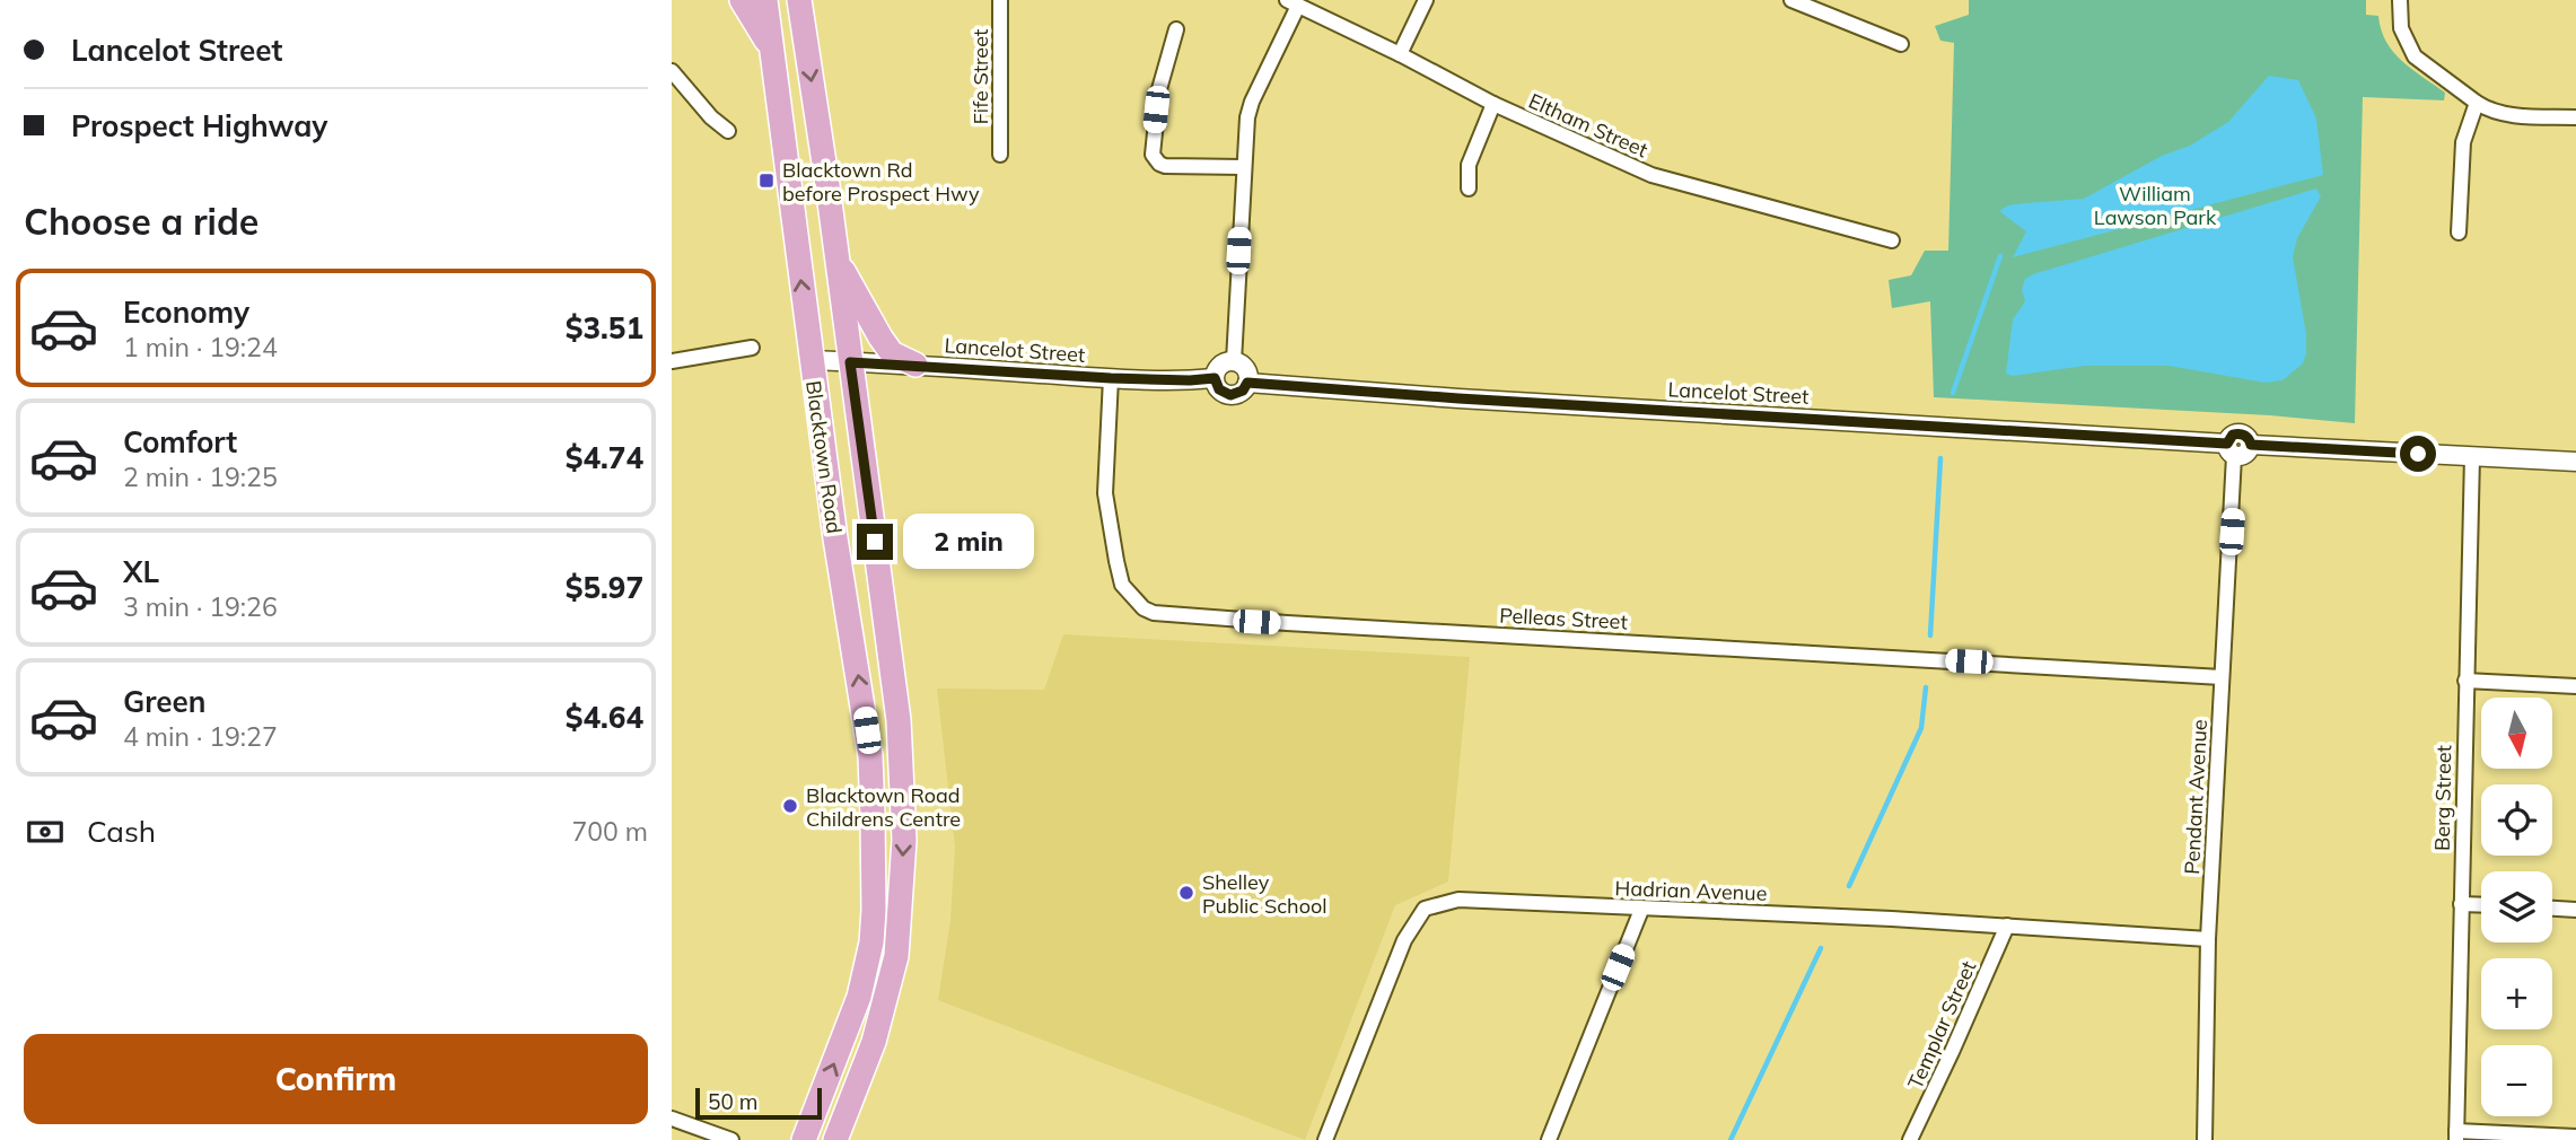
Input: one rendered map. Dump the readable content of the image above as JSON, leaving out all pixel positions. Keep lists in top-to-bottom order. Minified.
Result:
{"streets":{"main road":["Blacktown Road"],"street":["Fife Street","Eltham Street","Lancelot Street","Pelleas Street","Pendant Avenue","Berg Street","Hadrian Avenue","Templar Street"]},"crossings":[["Lancelot Street","Blacktown Road"],["Lancelot Street","Pelleas Street"],["Lancelot Street","Pendant Avenue"],["Lancelot Street","Berg Street"],["Pelleas Street","Pendant Avenue"],["Pendant Avenue","Hadrian Avenue"],["Hadrian Avenue","Templar Street"]],"parks":["William Lawson Park"],"places":{"transit":["Blacktown Rd before Prospect Hwy"],"other":["Blacktown Road Childrens Centre","Shelley Public School"]},"scale_bar":"50 m","north":"bottom","page":{"banner":["Lancelot Street","Prospect Highway"],"heading":"Choose a ride","list":[{"name":"Economy","note":"1 min · 19:24","value":"$3.51"},{"name":"Comfort","note":"2 min · 19:25","value":"$4.74"},{"name":"XL","note":"3 min · 19:26","value":"$5.97"},{"name":"Green","note":"4 min · 19:27","value":"$4.64"}],"bubble":"2 min","map_buttons":["+","−"],"pay":["Cash","700 m"],"buttons":"Confirm","scale":"50 m"}}
